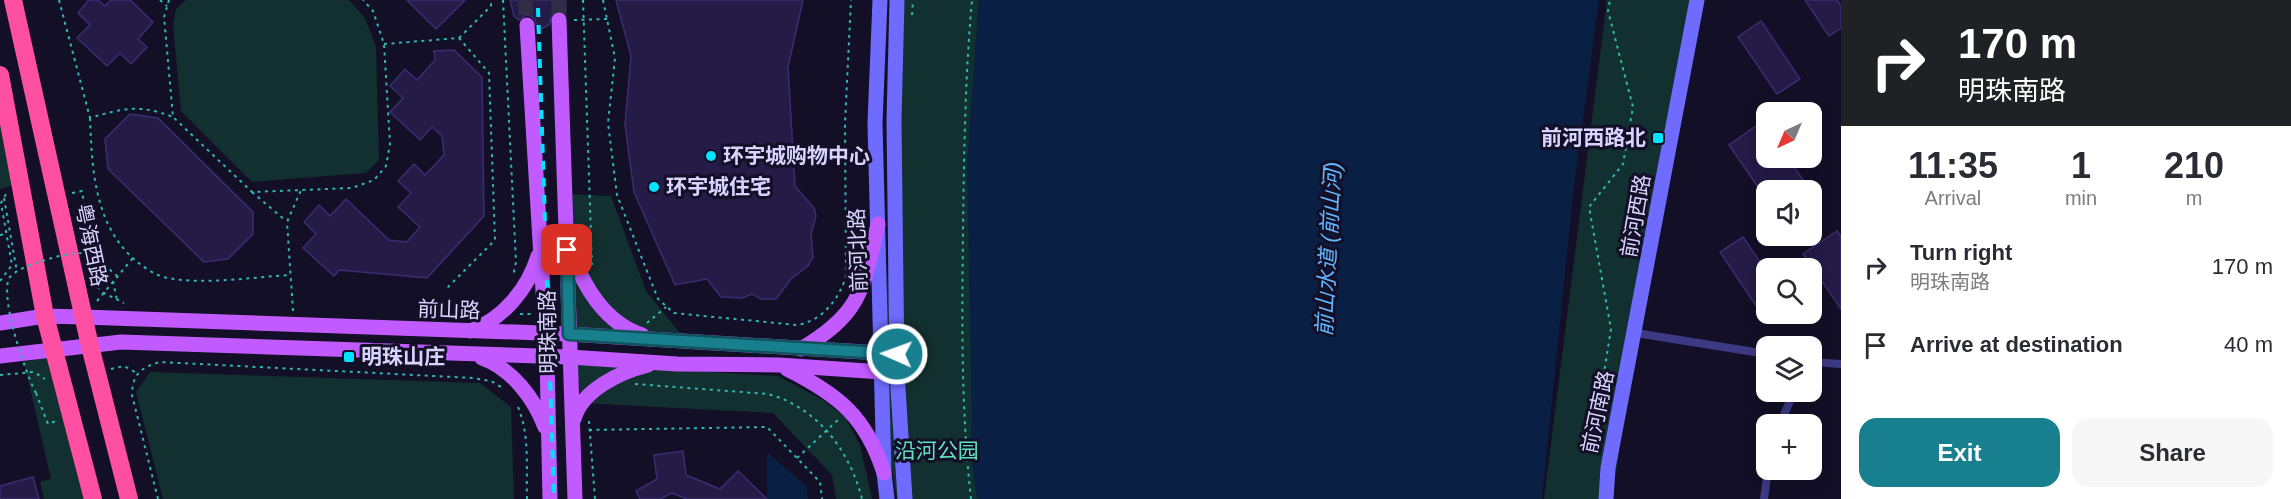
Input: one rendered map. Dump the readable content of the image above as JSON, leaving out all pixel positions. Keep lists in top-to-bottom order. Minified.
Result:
{"streets":{"highway":["粤海西路"],"main road":["前河西路","前河北路","前山路","明珠南路","前河南路"]},"crossings":[["前河西路","前河南路"],["粤海西路","前山路"],["前河北路","前山路"],["前山路","明珠南路"]],"water":["前山水道 (前山河)"],"parks":["沿河公园"],"places":{"transit":["前河西路北","明珠山庄"],"other":["环宇城购物中心","环宇城住宅"]},"north":"bottom left","page":{"turn":["170 m","明珠南路"],"map_buttons":"+","eta":["11:35","Arrival","1","min","210","m"],"list":[{"name":"Turn right","note":"明珠南路","value":"170 m"},{"name":"Arrive at destination","value":"40 m"}],"buttons":["Exit","Share"]}}
